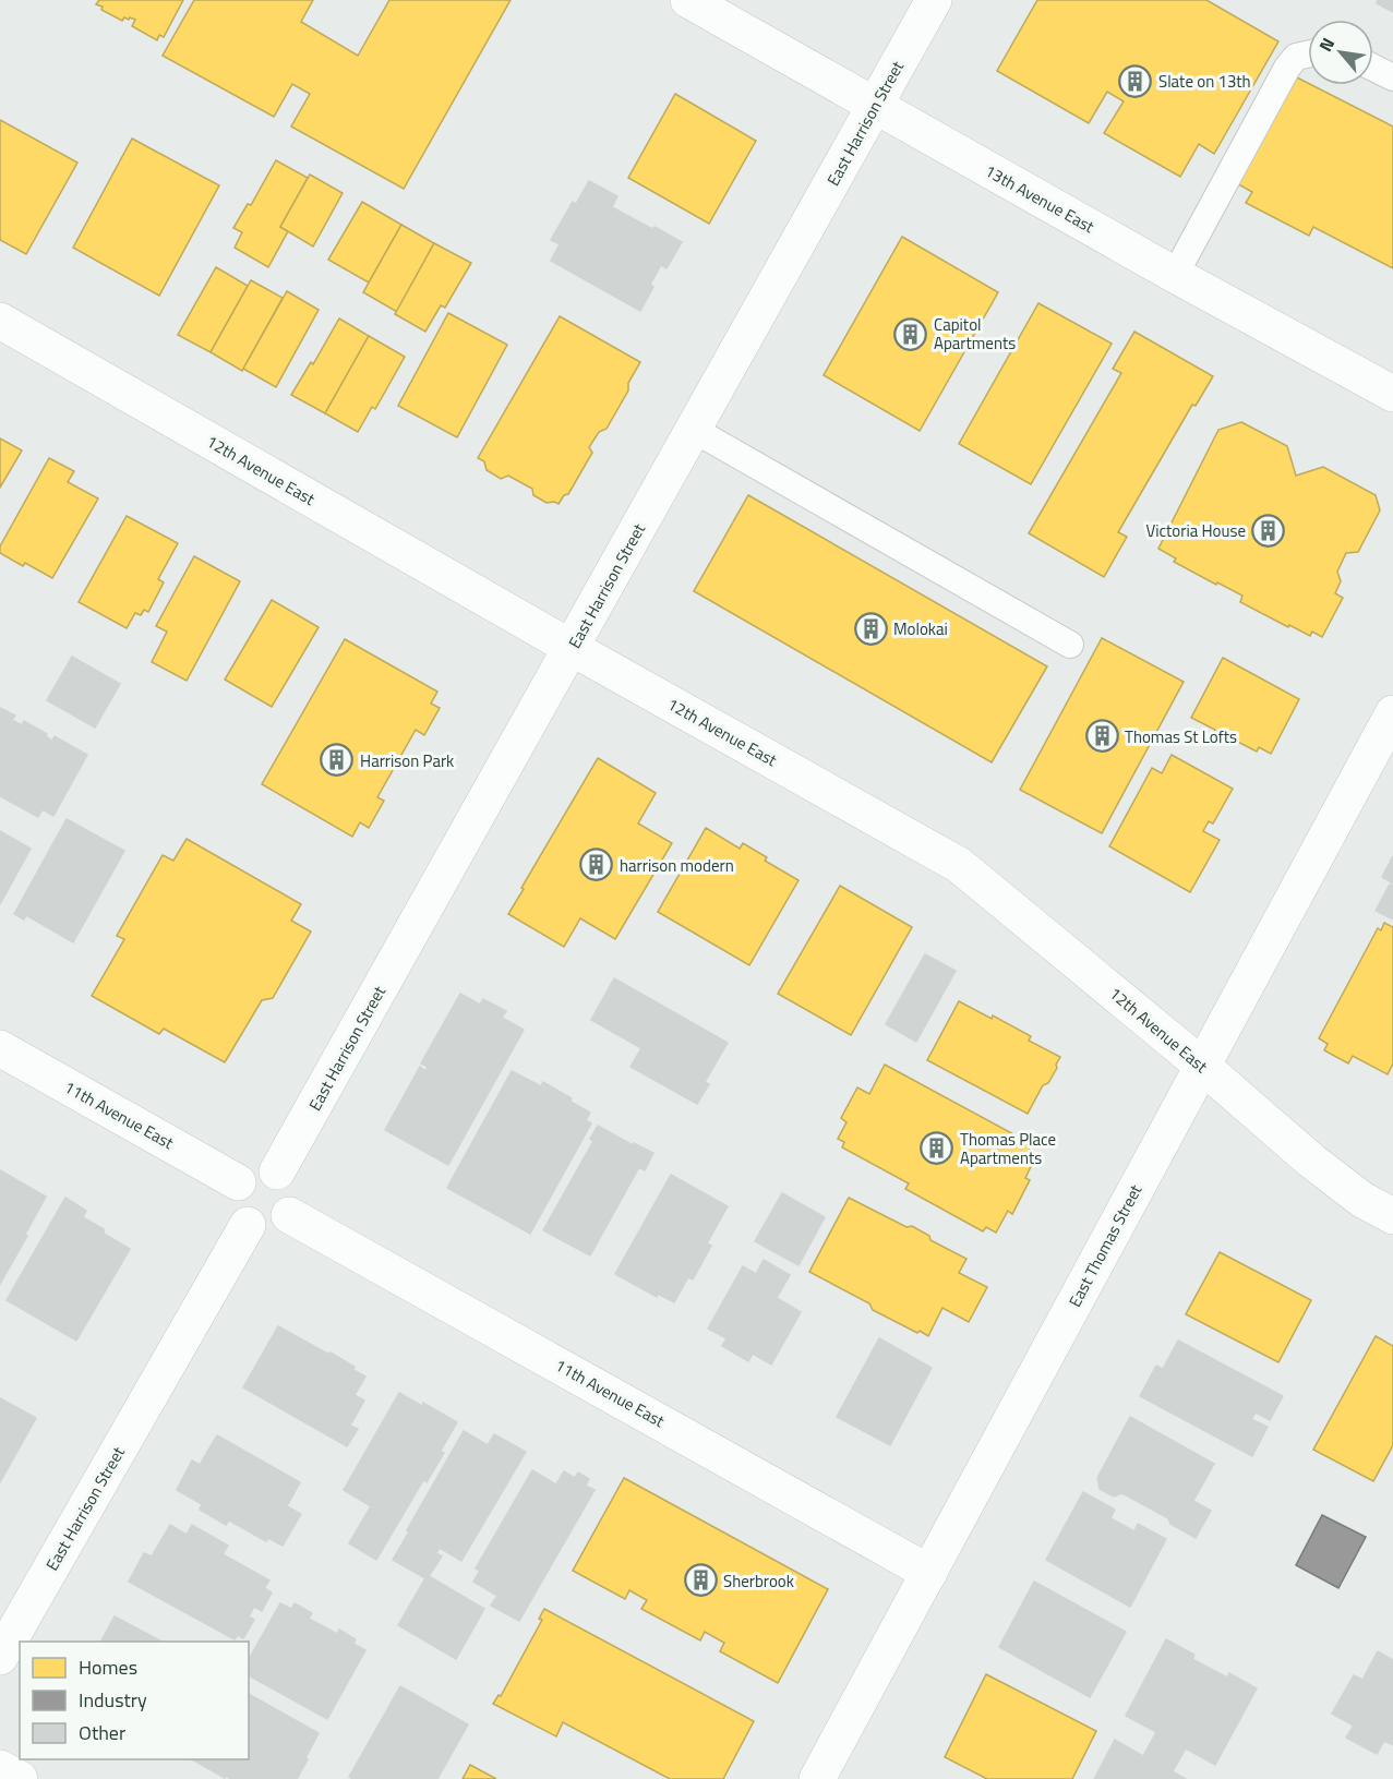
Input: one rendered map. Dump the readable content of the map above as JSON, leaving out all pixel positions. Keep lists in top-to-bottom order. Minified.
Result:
{"streets":{"street":["East Harrison Street","13th Avenue East","12th Avenue East","11th Avenue East","East Thomas Street"]},"crossings":[["East Harrison Street","13th Avenue East"],["East Harrison Street","12th Avenue East"],["East Harrison Street","11th Avenue East"],["12th Avenue East","East Thomas Street"],["11th Avenue East","East Thomas Street"]],"places":{"building":["Slate on 13th","Capitol Apartments","Victoria House","Molokai","Thomas St Lofts","Harrison Park","harrison modern","Thomas Place Apartments","Sherbrook"]},"legend":["Homes","Industry","Other"],"north":"top left"}
